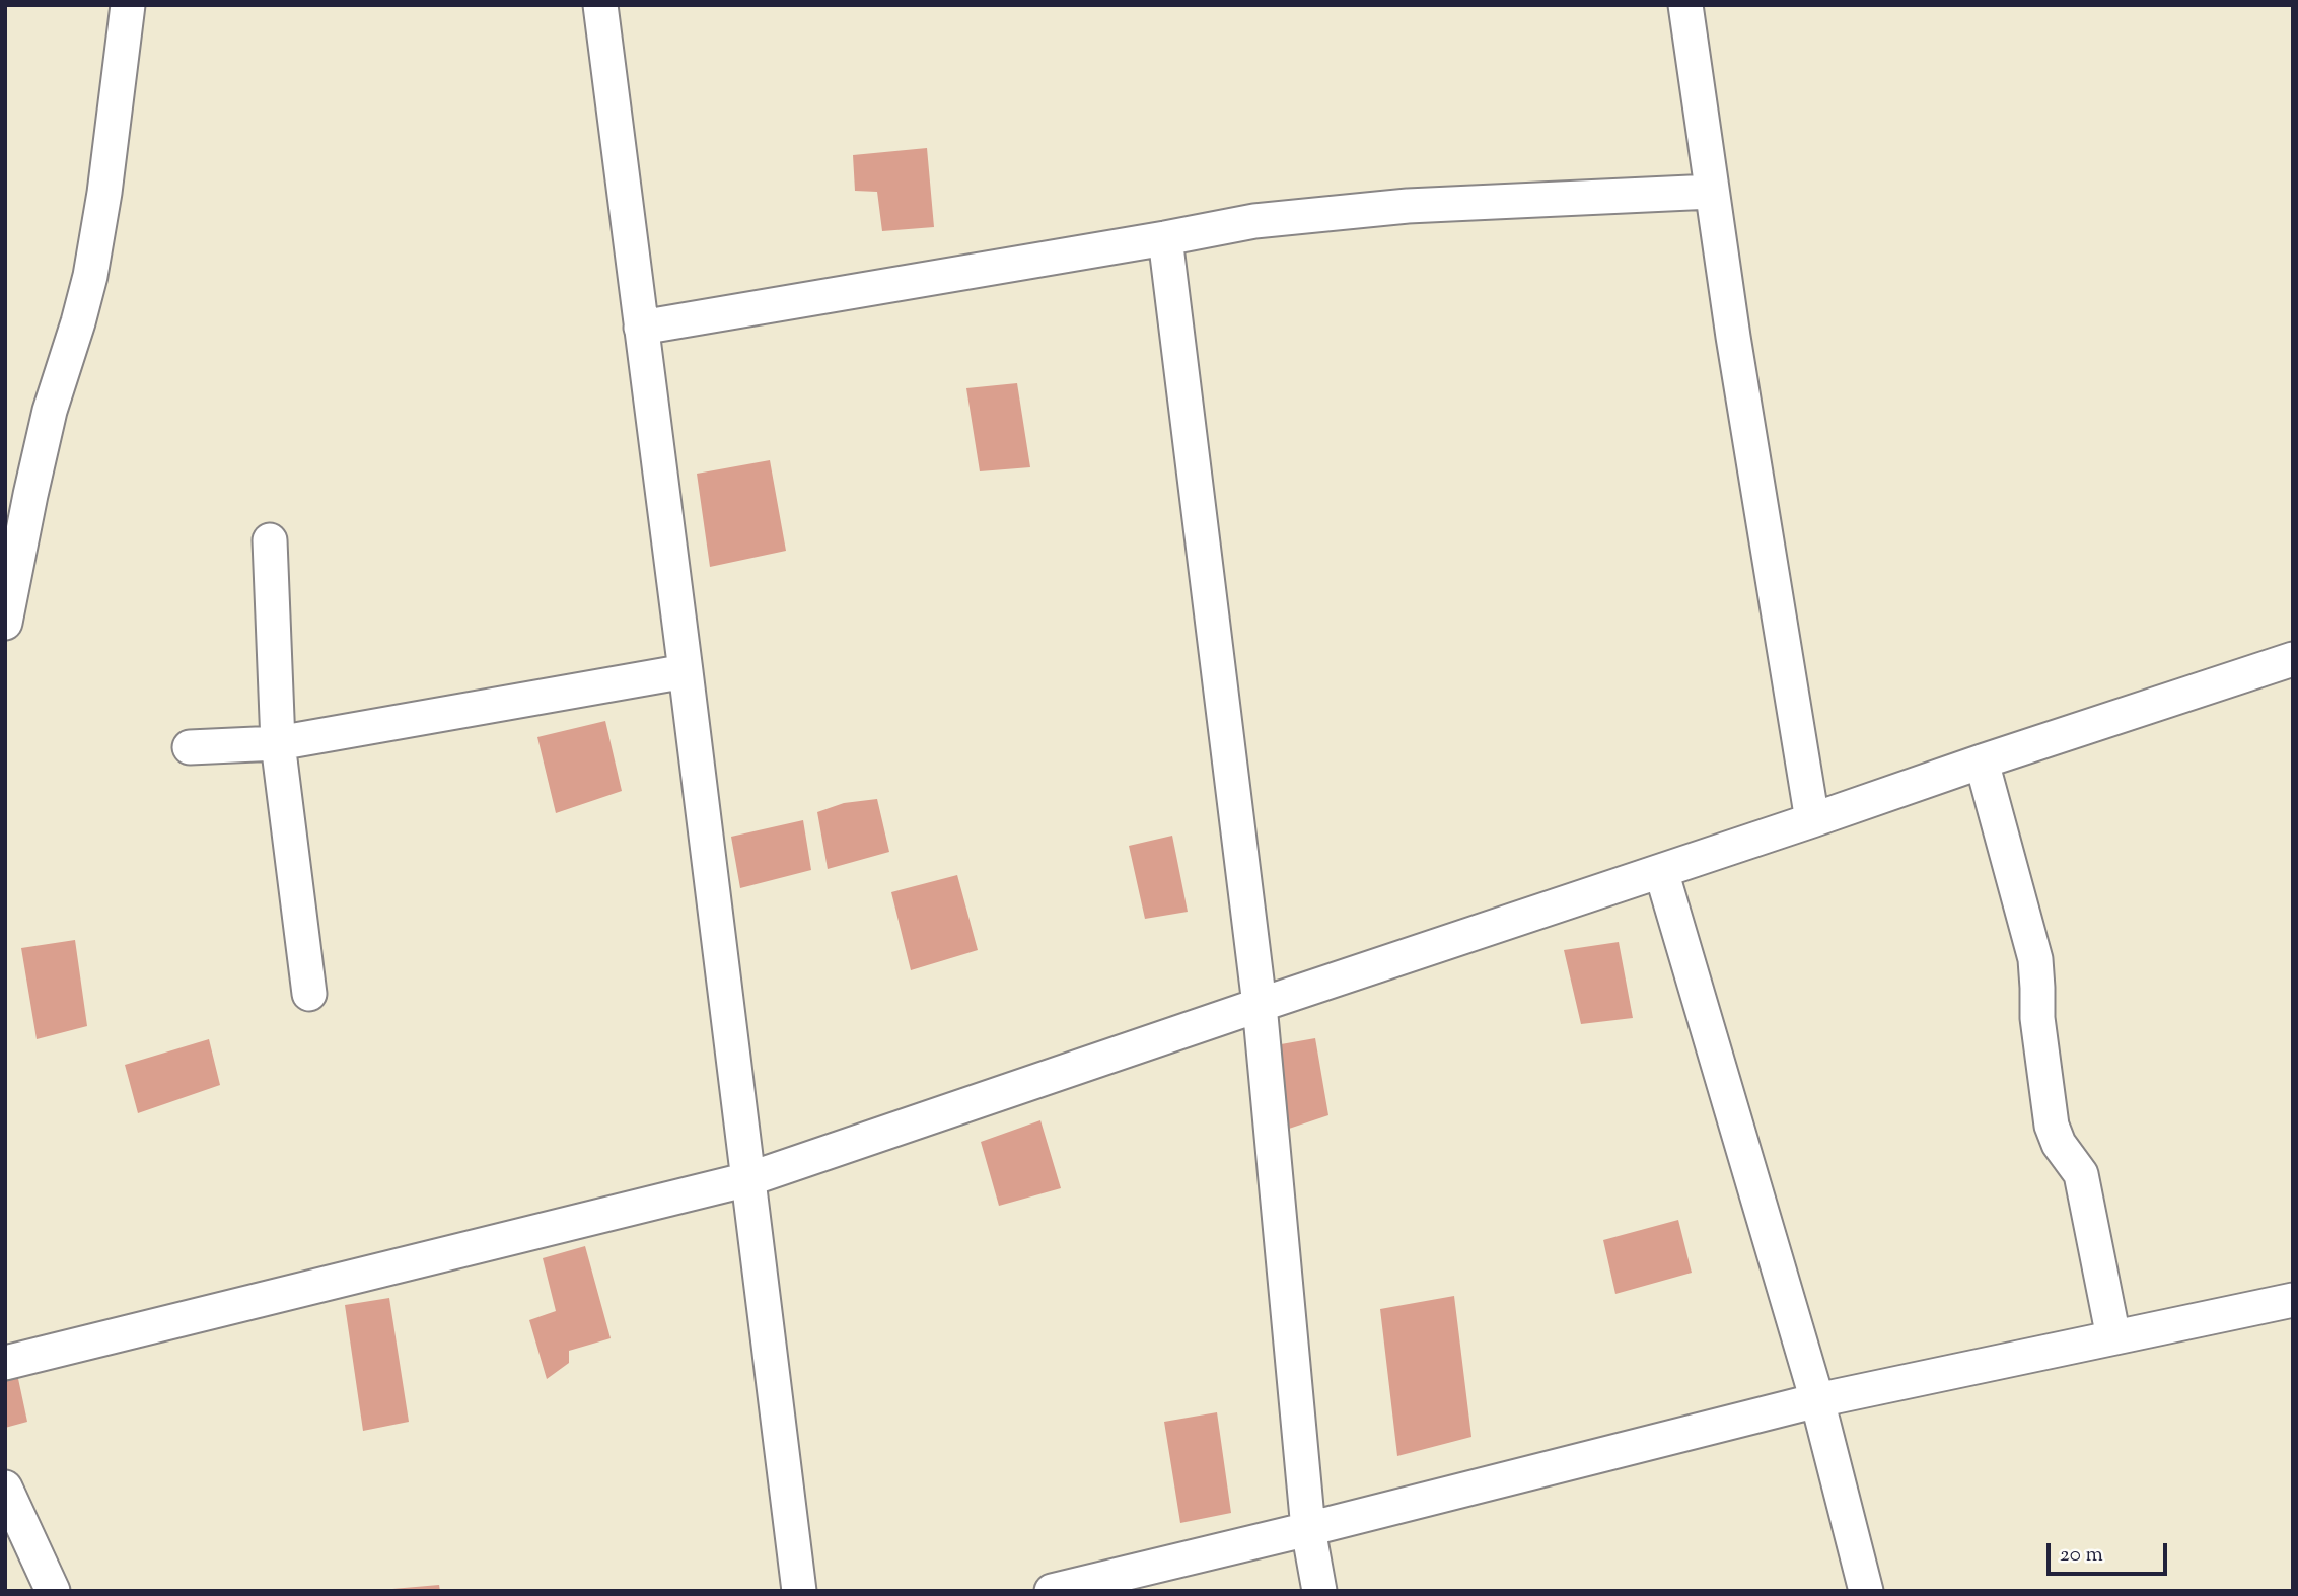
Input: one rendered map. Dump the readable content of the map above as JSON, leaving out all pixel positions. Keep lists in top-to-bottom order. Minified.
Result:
{"scale_bar":"20 m"}
